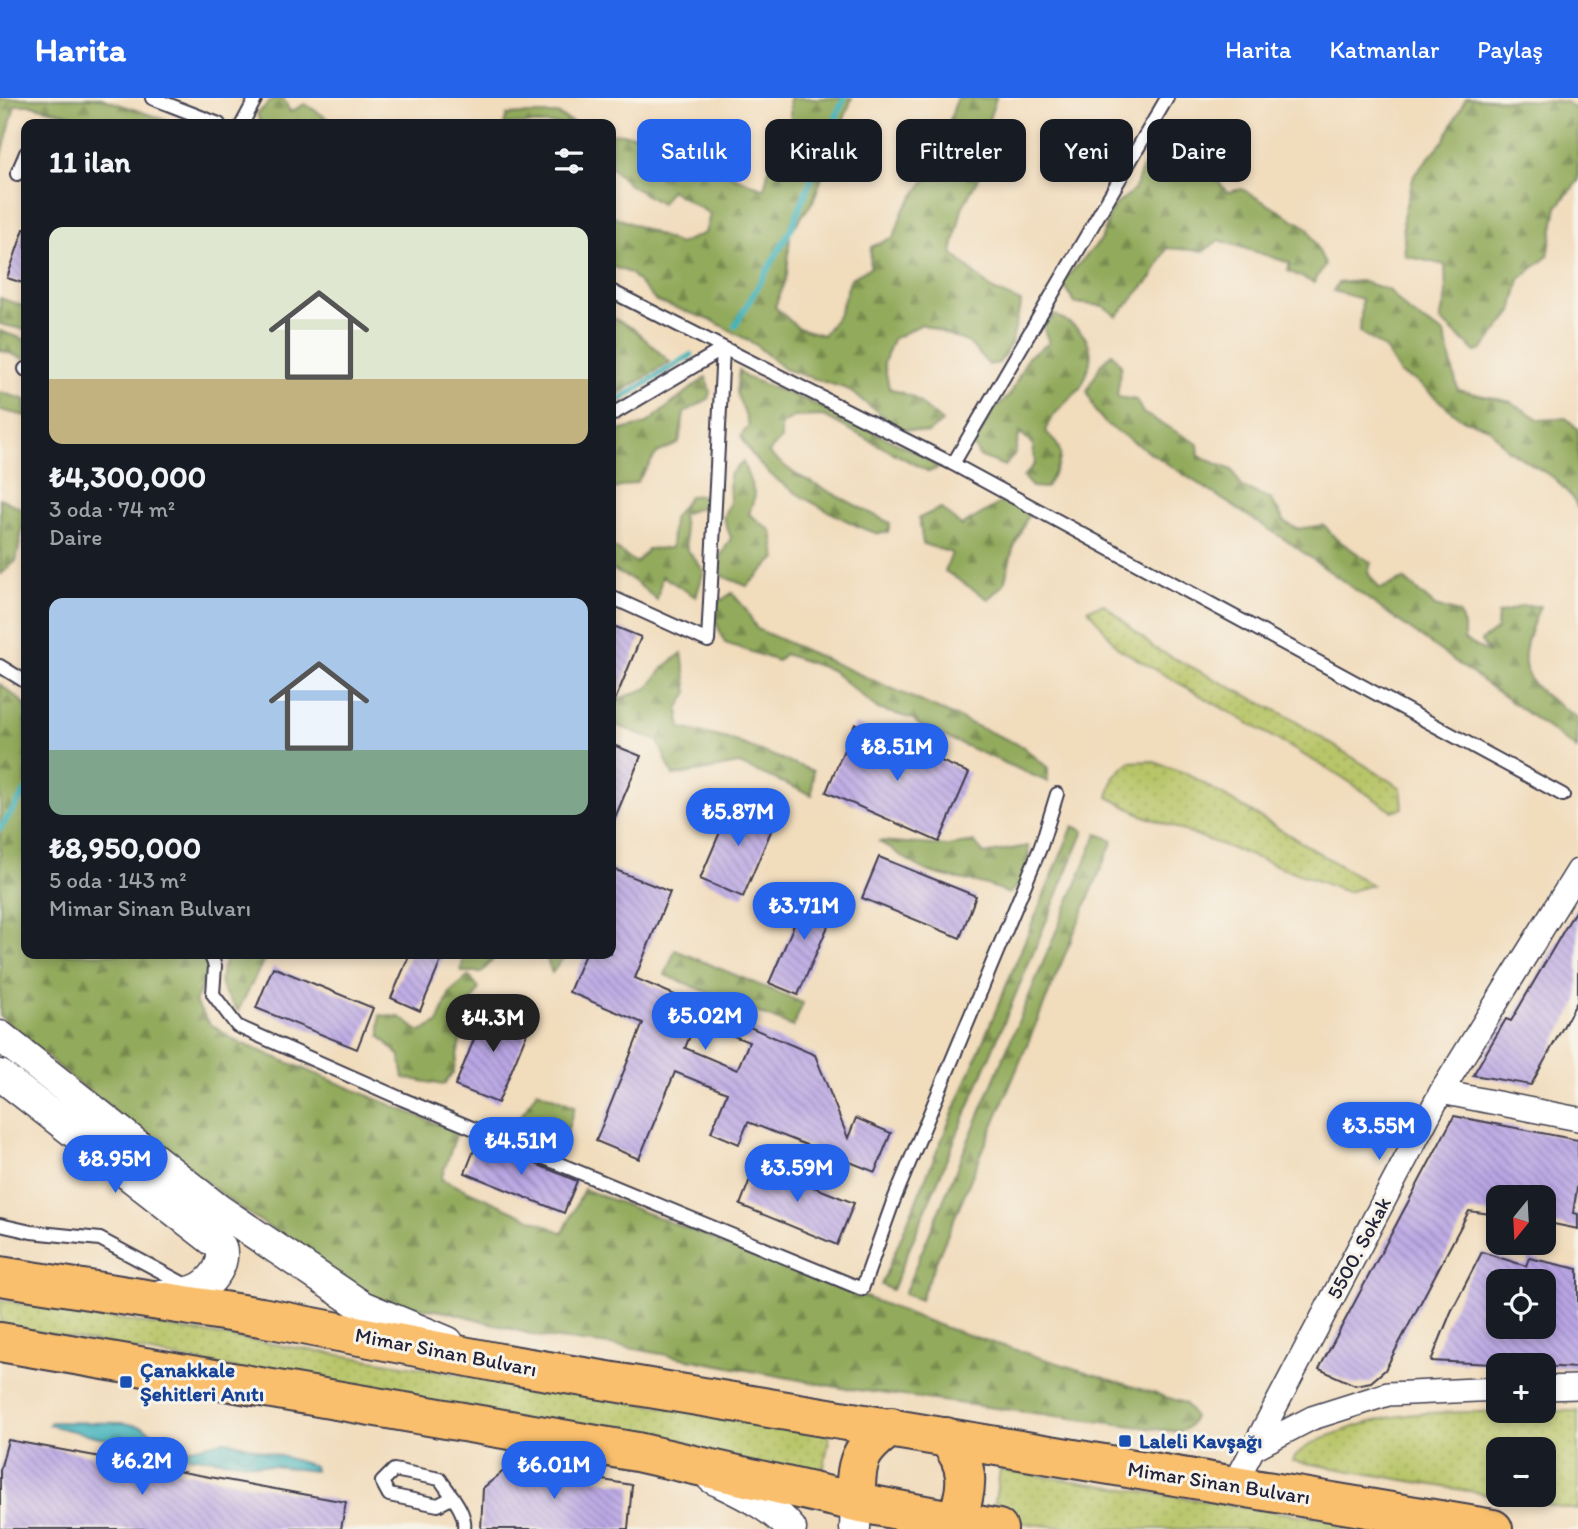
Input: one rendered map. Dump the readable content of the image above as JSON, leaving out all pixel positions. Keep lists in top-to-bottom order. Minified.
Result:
{"streets":{"highway":["Mimar Sinan Bulvarı"],"street":["5500. Sokak"]},"crossings":[["5500. Sokak","Mimar Sinan Bulvarı"]],"places":{"transit":["Çanakkale Şehitleri Anıtı","Laleli Kavşağı"]},"north":"bottom","page":{"header":"Harita","nav":["Harita","Katmanlar","Paylaş"],"chip":["Satılık","Kiralık","Filtreler","Yeni","Daire"],"heading":"11 ilan","list":[{"name":"₺4,300,000","note":"3 oda · 74 m² · Daire"},{"name":"₺8,950,000","note":"5 oda · 143 m² · Mimar Sinan Bulvarı"}],"price":["₺8.51M","₺5.87M","₺3.71M","₺5.02M","₺4.3M","₺3.55M","₺4.51M","₺8.95M","₺3.59M","₺6.2M","₺6.01M"],"map_buttons":["+","−"]}}
